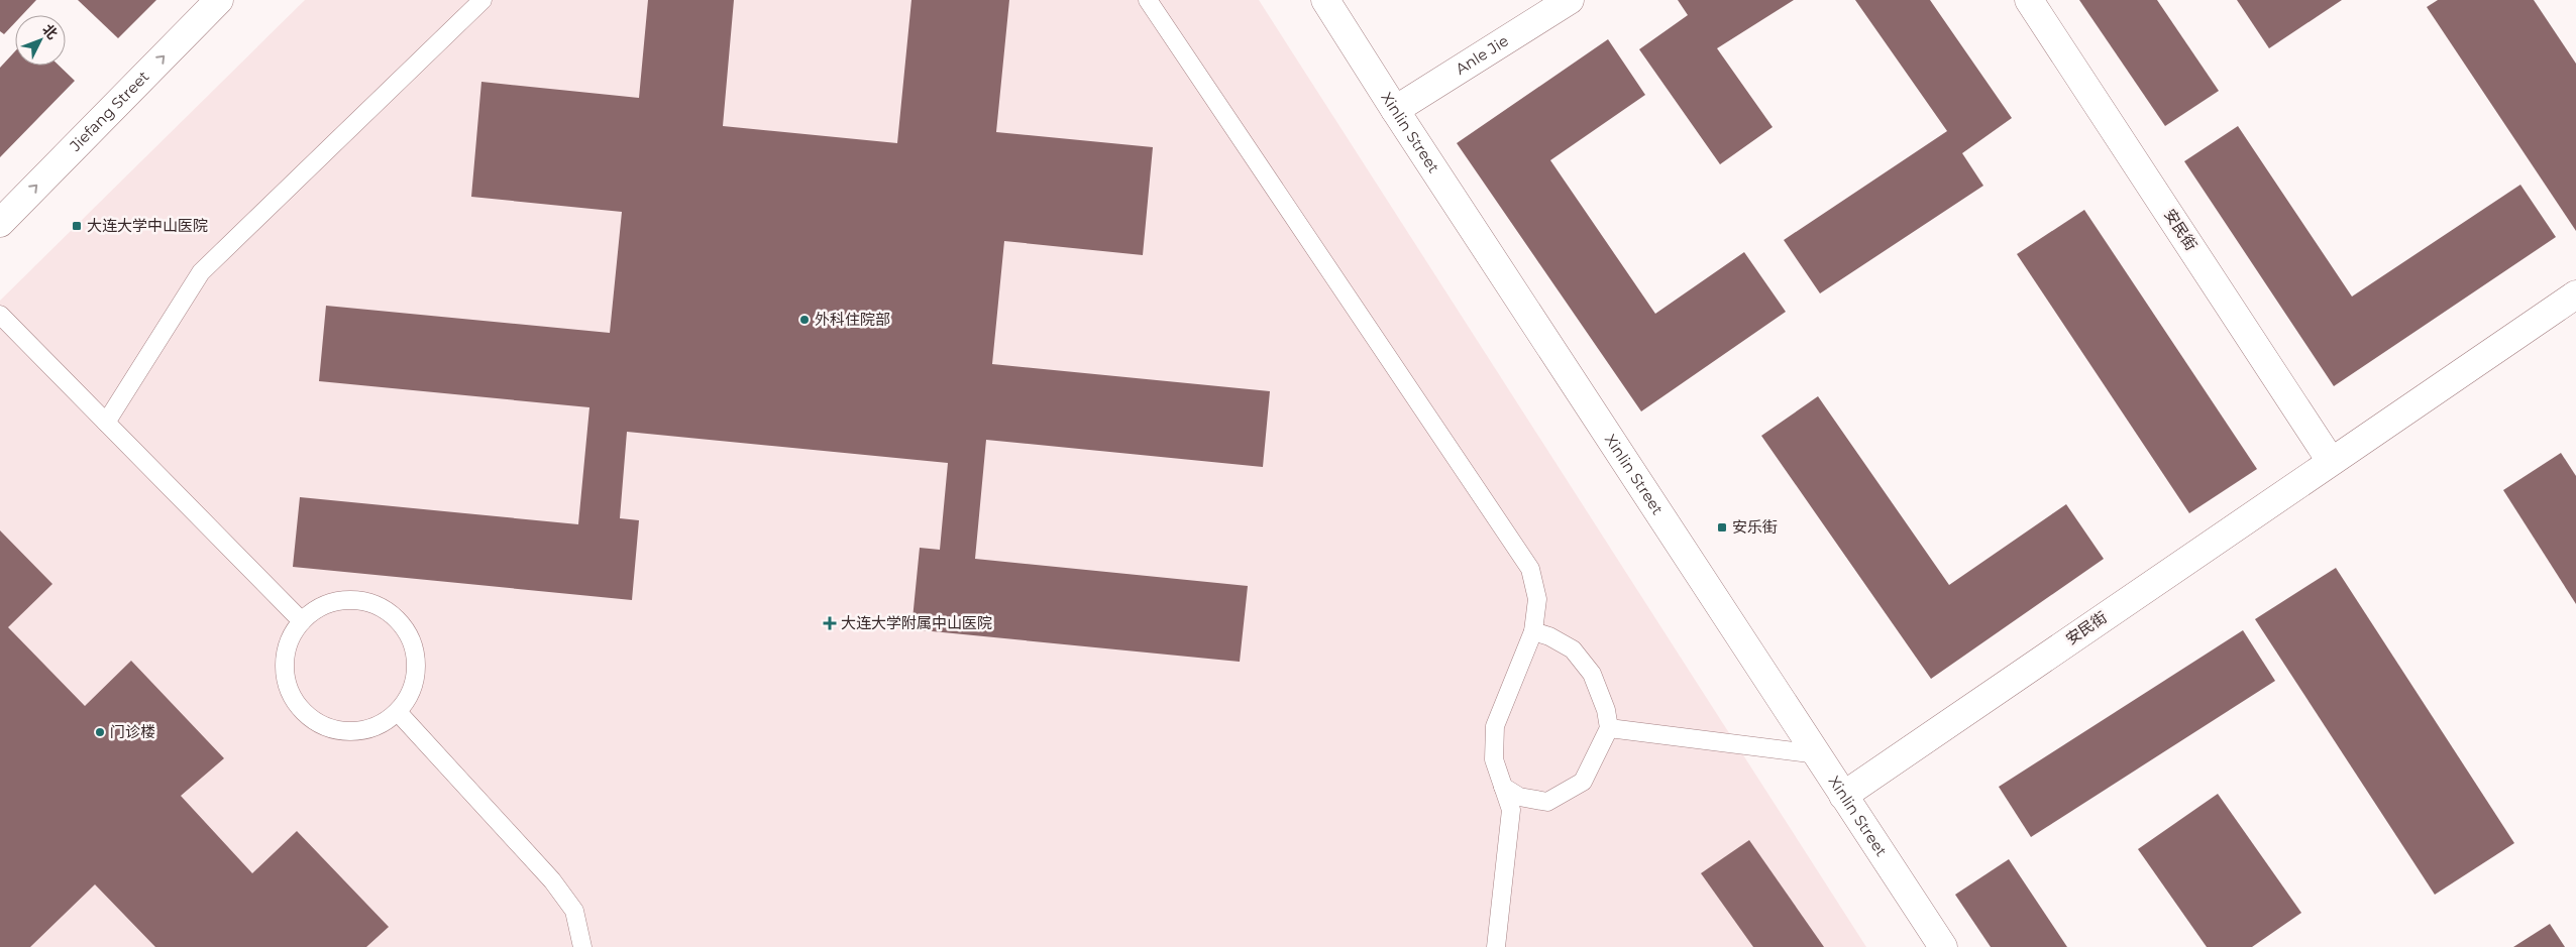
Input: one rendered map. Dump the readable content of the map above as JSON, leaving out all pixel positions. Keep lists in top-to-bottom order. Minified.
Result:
{"streets":{"street":["Anle Jie","Jiefang Street","Xinlin Street","安民街"]},"crossings":[["Anle Jie","Xinlin Street"],["Xinlin Street","安民街"]],"one_way":["Jiefang Street"],"places":{"transit":["大连大学中山医院","安乐街"],"other":["外科住院部","门诊楼"],"health":["大连大学附属中山医院"]},"north":"top right"}
